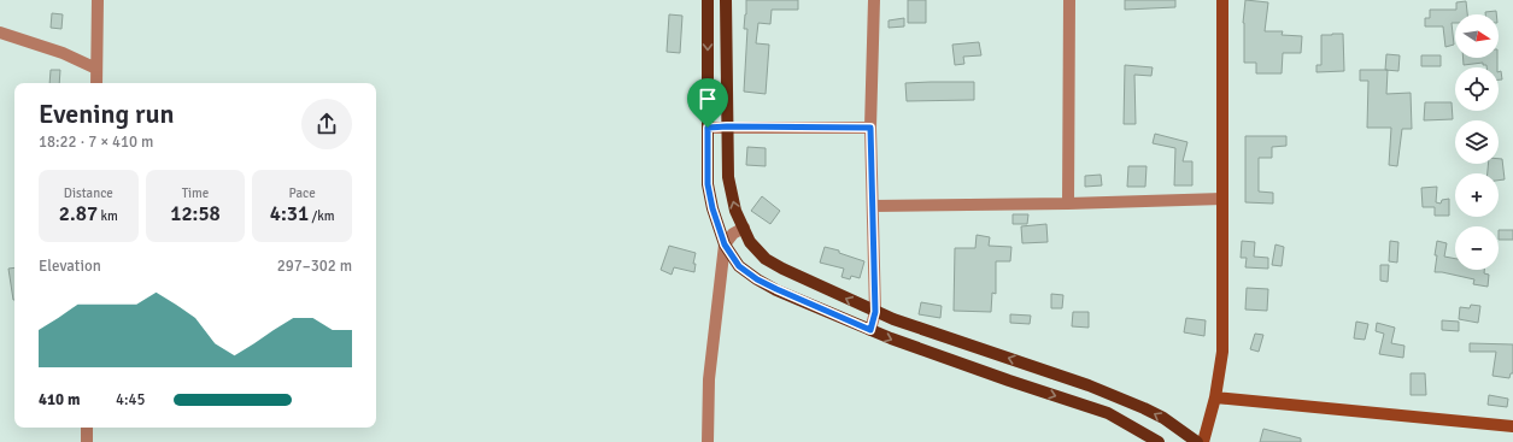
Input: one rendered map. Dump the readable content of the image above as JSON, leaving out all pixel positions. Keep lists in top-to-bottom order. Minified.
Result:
{"north":"right","page":{"map_buttons":["+","−"],"heading":["Evening run","18:22 · 7 × 410 m"],"stats":[["Distance","2.87 km"],["Time","12:58"],["Pace","4:31 /km"]],"chart":["Elevation","297–302 m"],"list":[{"name":"410 m","note":"4:45"}]}}
